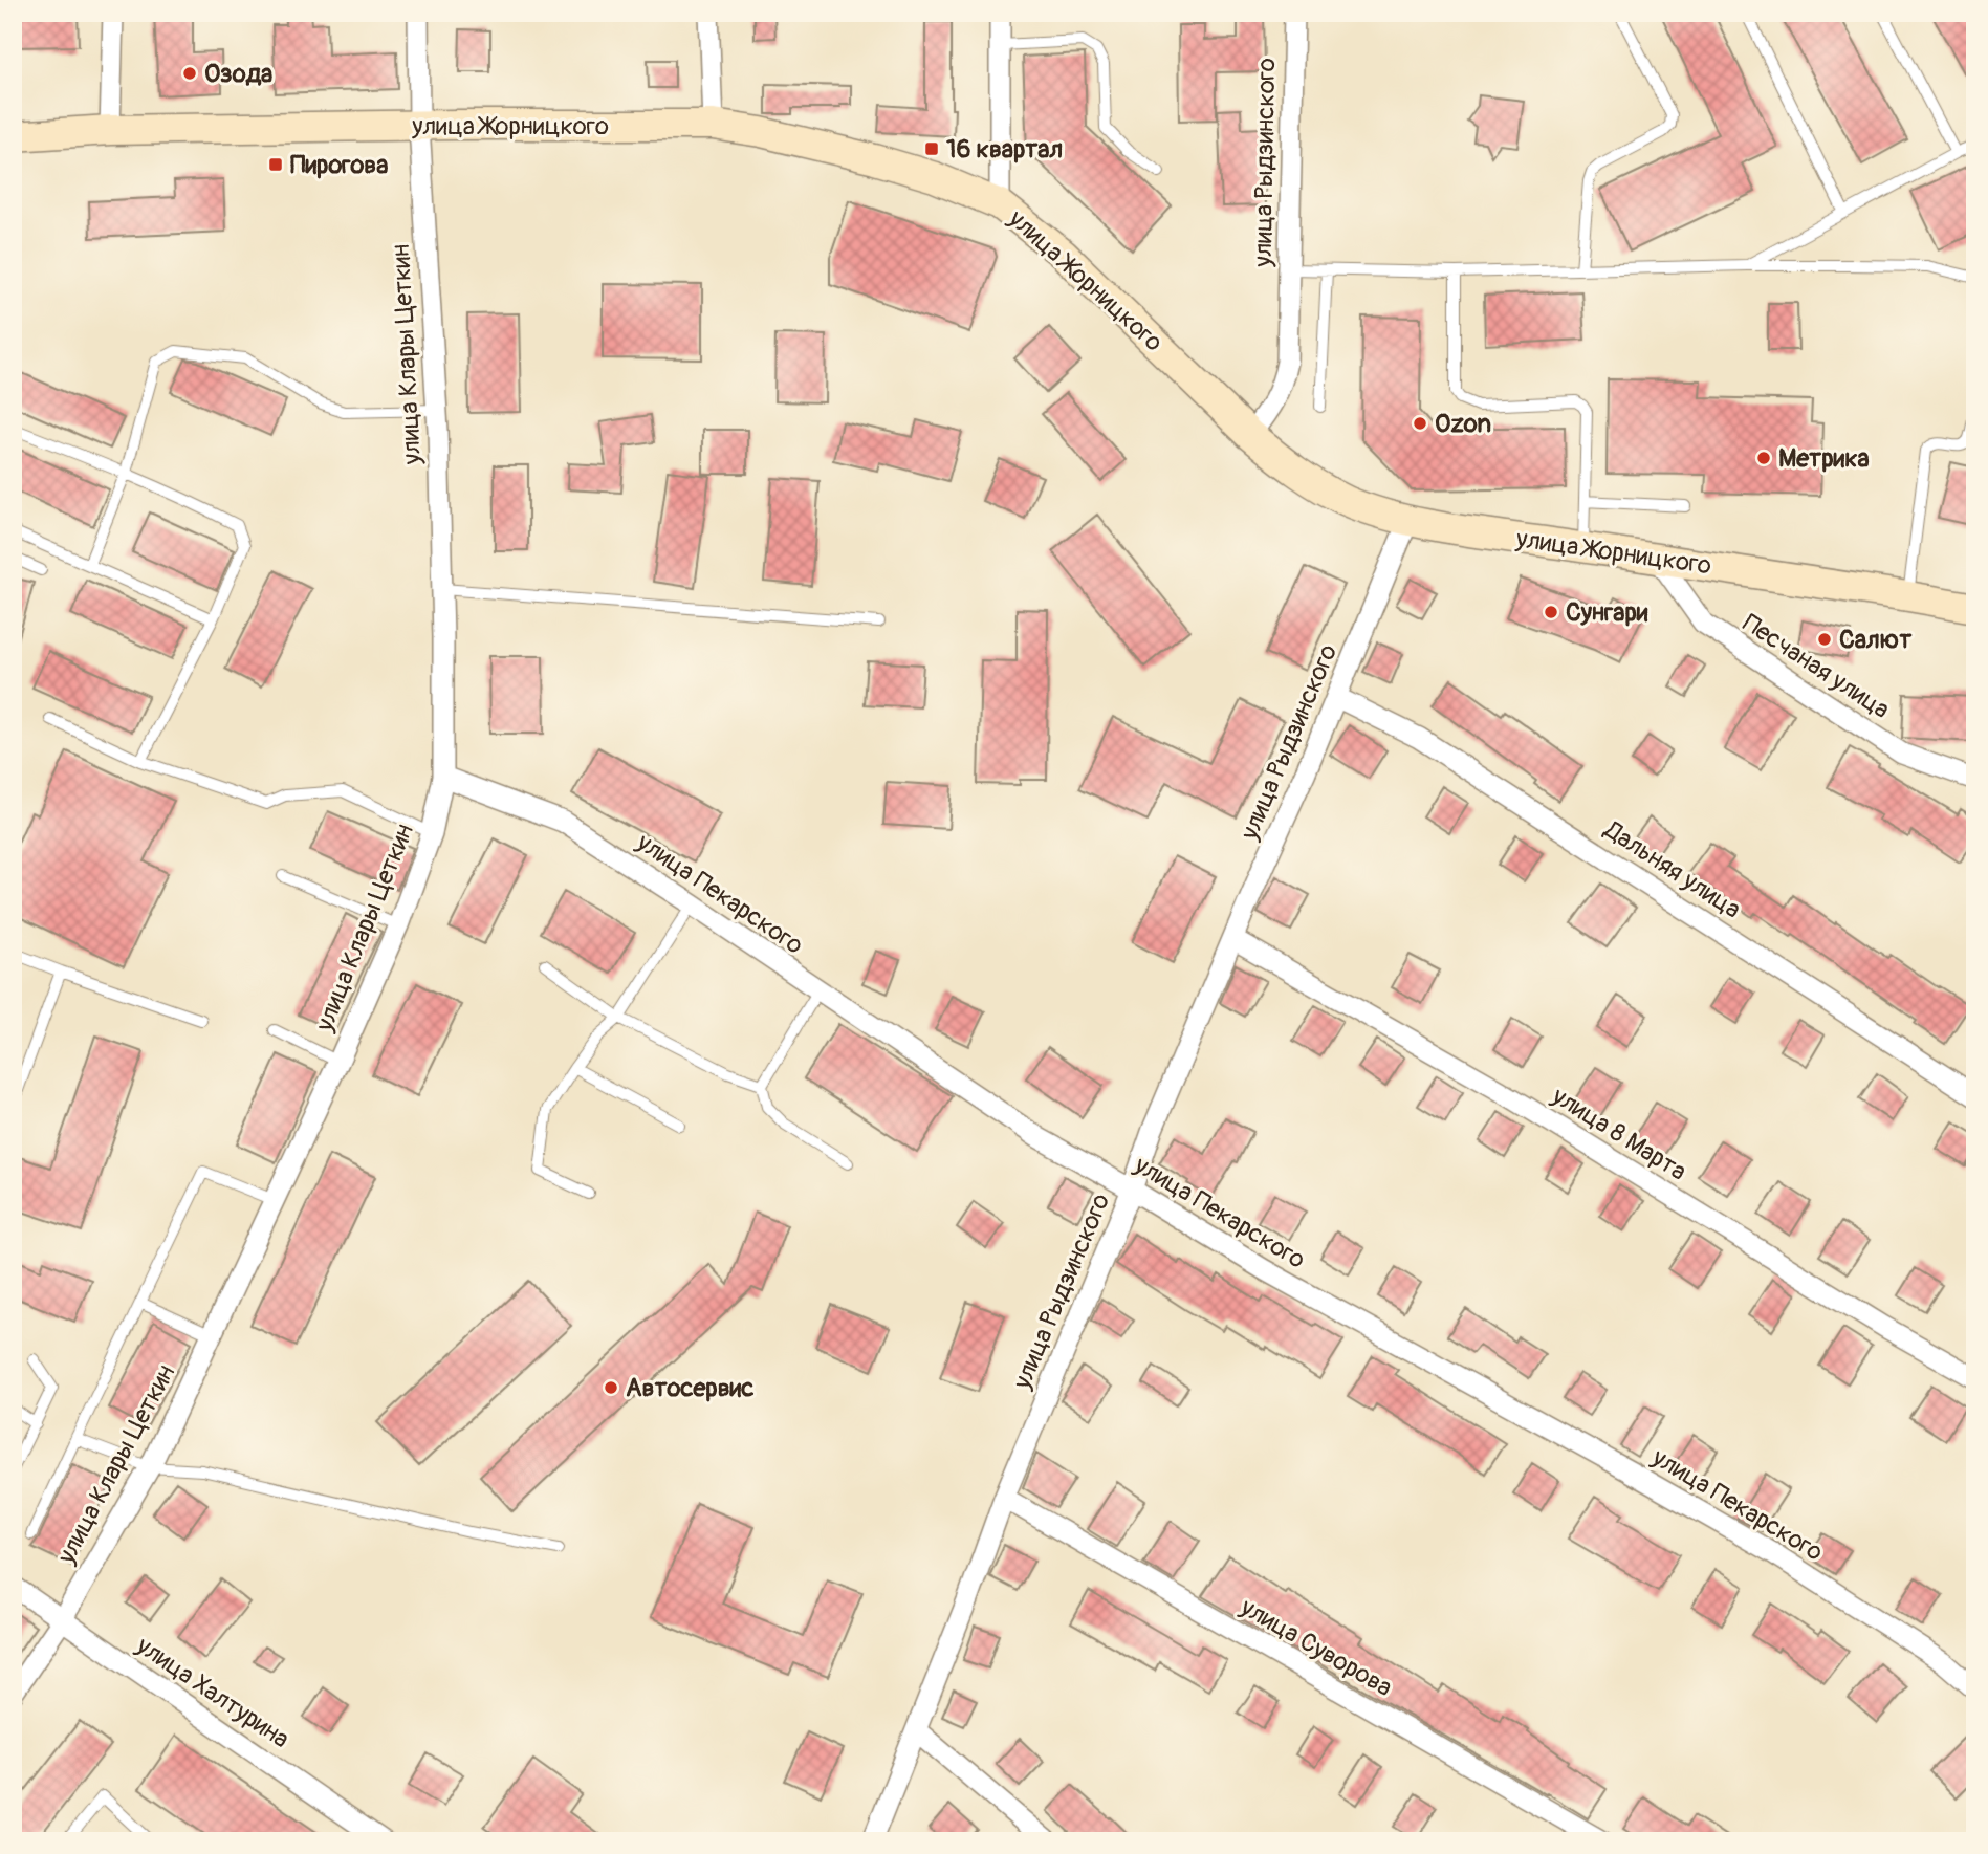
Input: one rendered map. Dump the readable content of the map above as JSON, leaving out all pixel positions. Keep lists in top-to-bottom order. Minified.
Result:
{"streets":{"main road":["улица Жорницкого"],"street":["улица Рыдзинского","улица Клары Цеткин","Песчаная улица","Дальняя улица","улица Пекарского","улица 8 Марта","улица Суворова","улица Халтурина"]},"crossings":[["улица Жорницкого","улица Рыдзинского"],["улица Жорницкого","улица Клары Цеткин"],["улица Жорницкого","Песчаная улица"],["улица Рыдзинского","Дальняя улица"],["улица Рыдзинского","улица Пекарского"],["улица Рыдзинского","улица 8 Марта"],["улица Рыдзинского","улица Суворова"],["улица Клары Цеткин","улица Пекарского"],["улица Клары Цеткин","улица Халтурина"]],"places":{"other":["Озода","Ozon","Метрика","Сунгари","Салют","Автосервис"],"transit":["16 квартал","Пирогова"]}}
